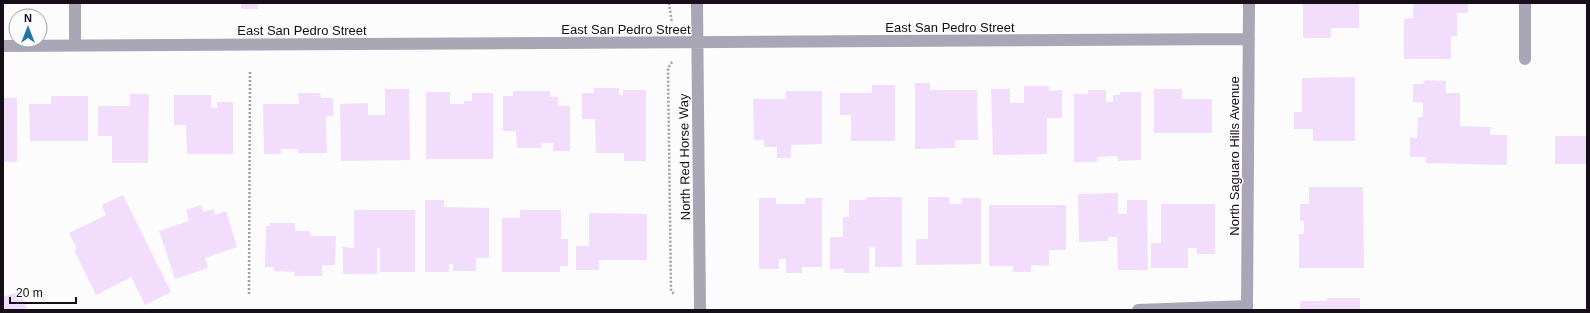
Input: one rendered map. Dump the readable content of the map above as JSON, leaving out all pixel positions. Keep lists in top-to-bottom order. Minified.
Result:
{"streets":{"street":["East San Pedro Street","North Saguaro Hills Avenue","North Red Horse Way"]},"crossings":[["East San Pedro Street","North Saguaro Hills Avenue"],["East San Pedro Street","North Red Horse Way"]],"scale_bar":"20 m","north":"top"}
